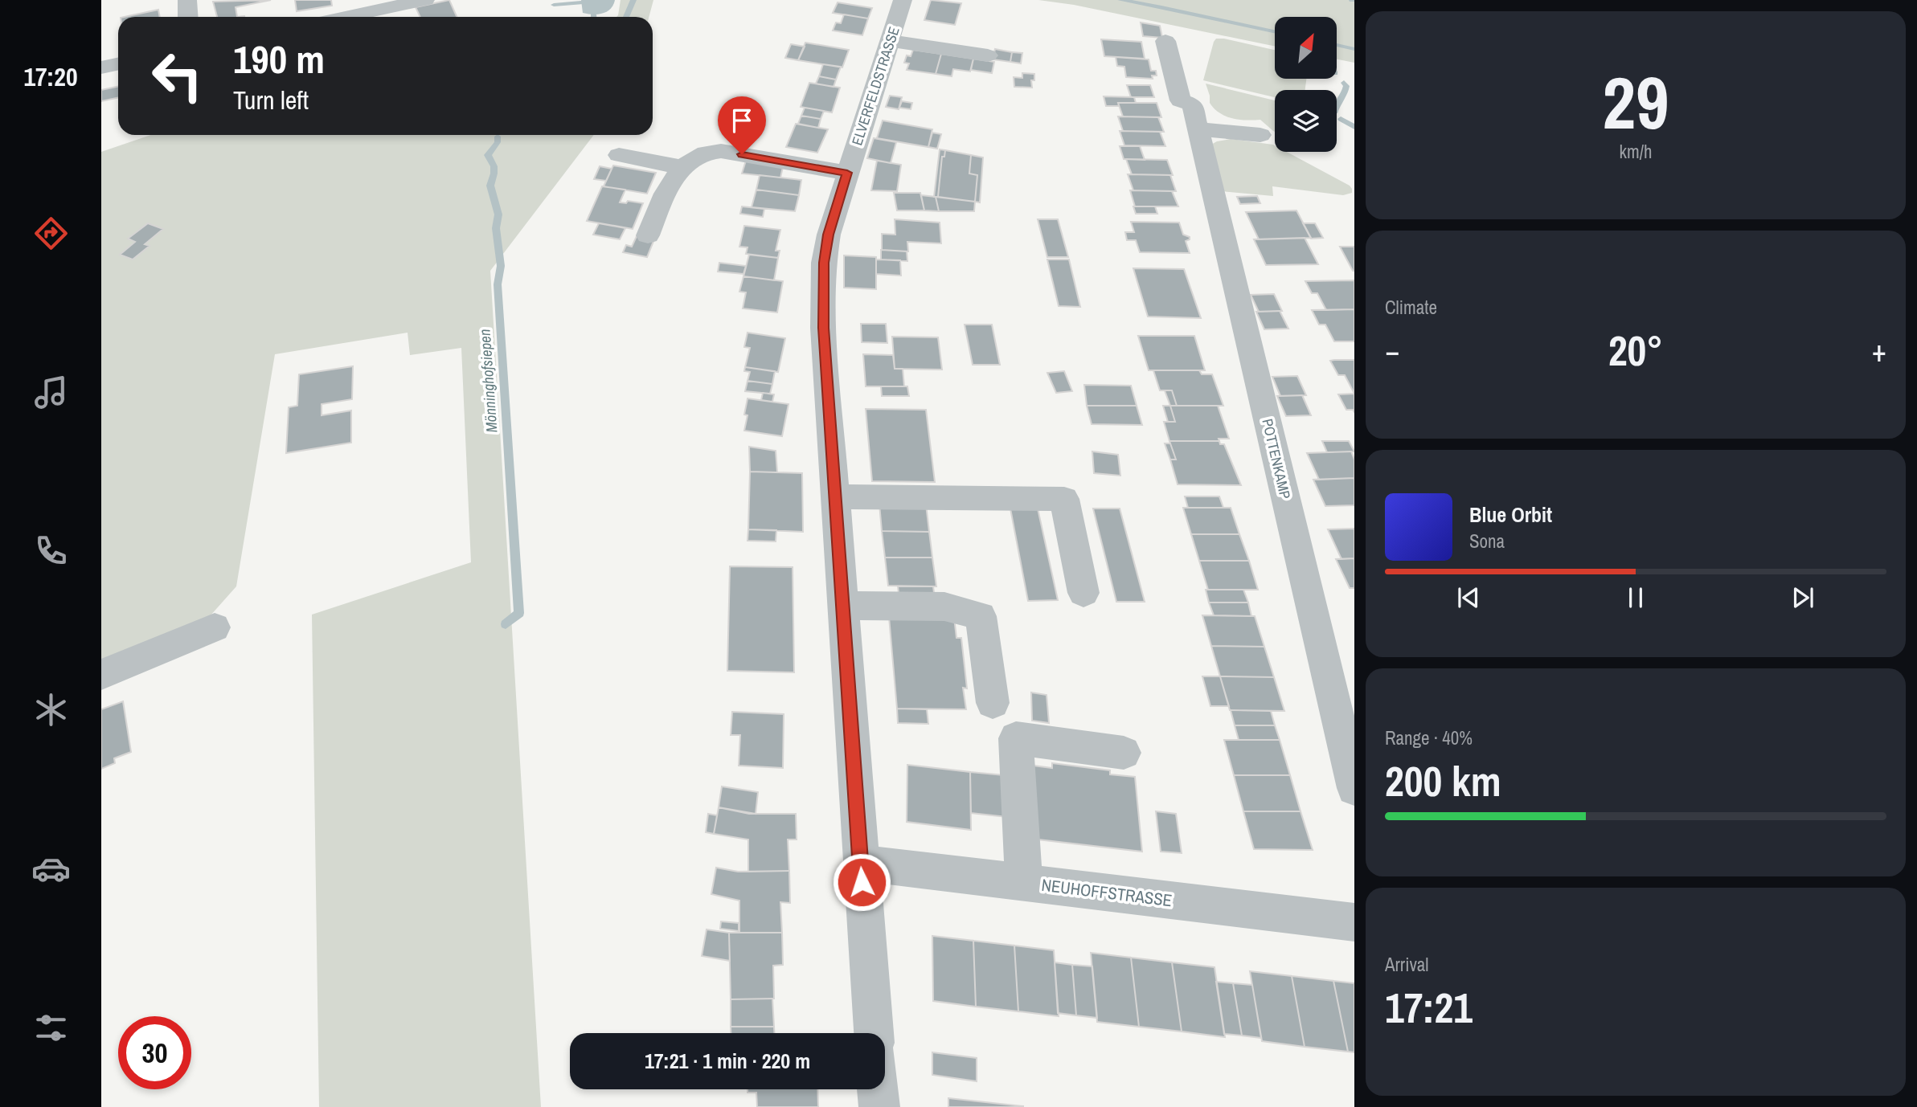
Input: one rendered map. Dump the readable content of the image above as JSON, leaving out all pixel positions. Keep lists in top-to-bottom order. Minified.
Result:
{"streets":{"street":["ELVERFELDSTRASSE","POTTENKAMP","NEUHOFFSTRASSE"]},"crossings":[["ELVERFELDSTRASSE","NEUHOFFSTRASSE"]],"water":["Mönninghofsiepen"],"north":"top right","page":{"tabs":"17:20","tile":[["29","km/h"],"Climate",["Range · 40%","200 km"],["Arrival","17:21"]],"turn":["190 m","Turn left"],"heat":["−","20°","+"],"song":["Blue Orbit","Sona"],"limit":"30","trip":"17:21 · 1 min · 220 m"}}
